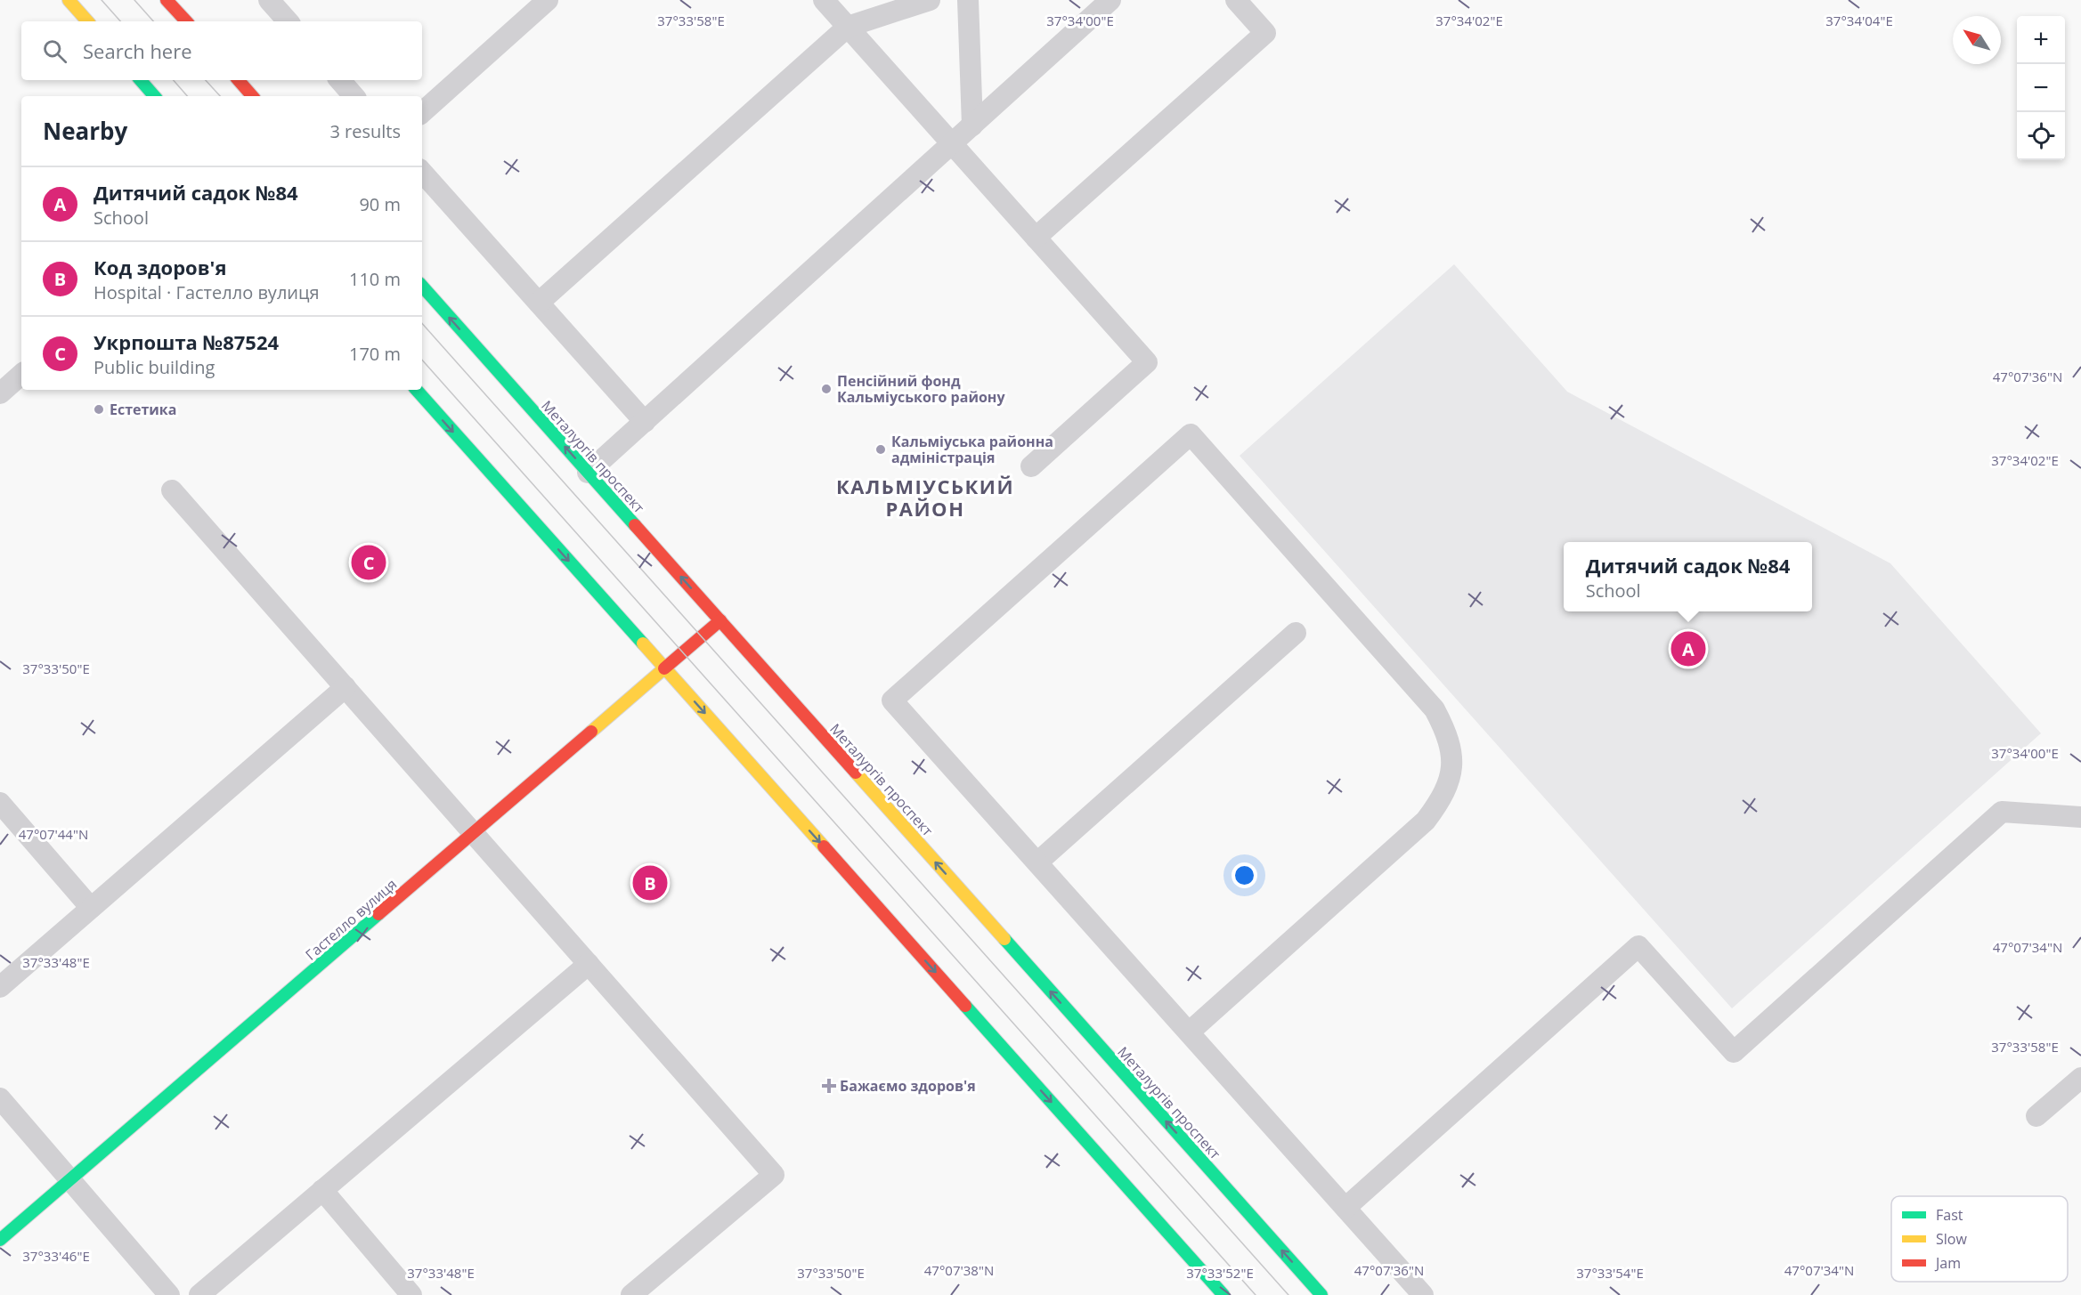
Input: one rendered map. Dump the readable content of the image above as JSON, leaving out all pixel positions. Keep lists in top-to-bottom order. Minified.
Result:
{"streets":{"main road":["Металургів проспект","Гастелло вулиця"]},"crossings":[["Металургів проспект","Гастелло вулиця"]],"districts":["КАЛЬМІУСЬКИЙ РАЙОН"],"places":{"other":["Пенсійний фонд Кальміуського району","Естетика","Кальміуська районна адміністрація"],"health":["Бажаємо здоров'я"]},"legend":["Fast","Slow","Jam"],"north":"top left","page":{"map_buttons":["+","−"],"search":"Search here","heading":["Nearby","3 results"],"list":[{"mark":"A","name":"Дитячий садок №84","note":"School","value":"90 m"},{"mark":"B","name":"Код здоров'я","note":"Hospital · Гастелло вулиця","value":"110 m"},{"mark":"C","name":"Укрпошта №87524","note":"Public building","value":"170 m"}],"popup":["Дитячий садок №84","School"],"pins":["C","A","B"]},"coordinates":["37°33'58\"E","37°34'00\"E","37°34'02\"E","37°34'04\"E","47°07'36\"N","37°33'50\"E","47°07'44\"N","47°07'34\"N","37°33'48\"E","37°33'46\"E","47°07'38\"N","37°33'52\"E","37°33'54\"E"]}
